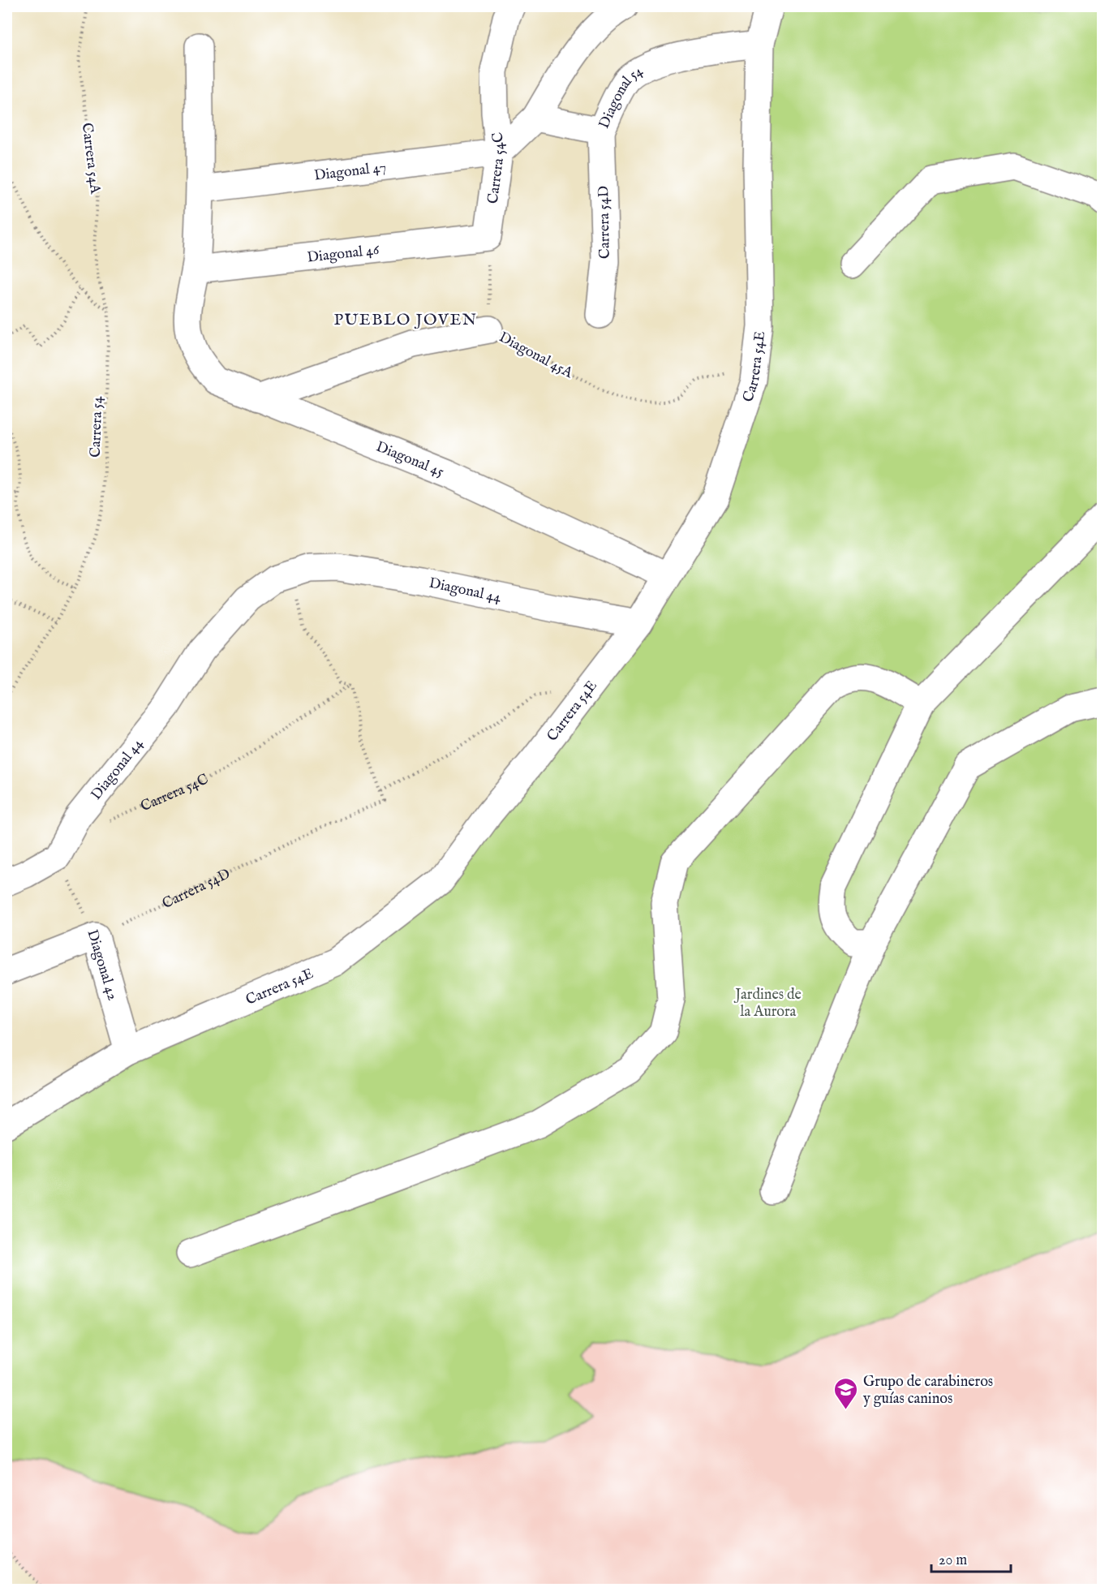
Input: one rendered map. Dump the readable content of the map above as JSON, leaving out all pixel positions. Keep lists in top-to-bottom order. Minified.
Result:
{"streets":{"street":["Diagonal 54","Carrera 54C","Diagonal 47","Carrera 54D","Diagonal 46","Diagonal 45A","Carrera 54E","Diagonal 45","Diagonal 44","Diagonal 42"],"path":["Carrera 54A","Carrera 54"]},"crossings":[["Diagonal 54","Carrera 54D"],["Diagonal 54","Carrera 54E"],["Carrera 54A","Carrera 54"],["Carrera 54C","Diagonal 47"],["Carrera 54C","Diagonal 46"],["Carrera 54C","Diagonal 44"],["Carrera 54D","Diagonal 42"],["Diagonal 46","Diagonal 45"],["Diagonal 45A","Carrera 54E"],["Diagonal 45A","Diagonal 45"],["Carrera 54E","Diagonal 45"],["Carrera 54E","Diagonal 44"],["Carrera 54E","Diagonal 42"]],"districts":["PUEBLO JOVEN"],"parks":["Jardines de la Aurora"],"places":{"school or university":["Grupo de carabineros y guías caninos"]},"scale_bar":"20 m"}
